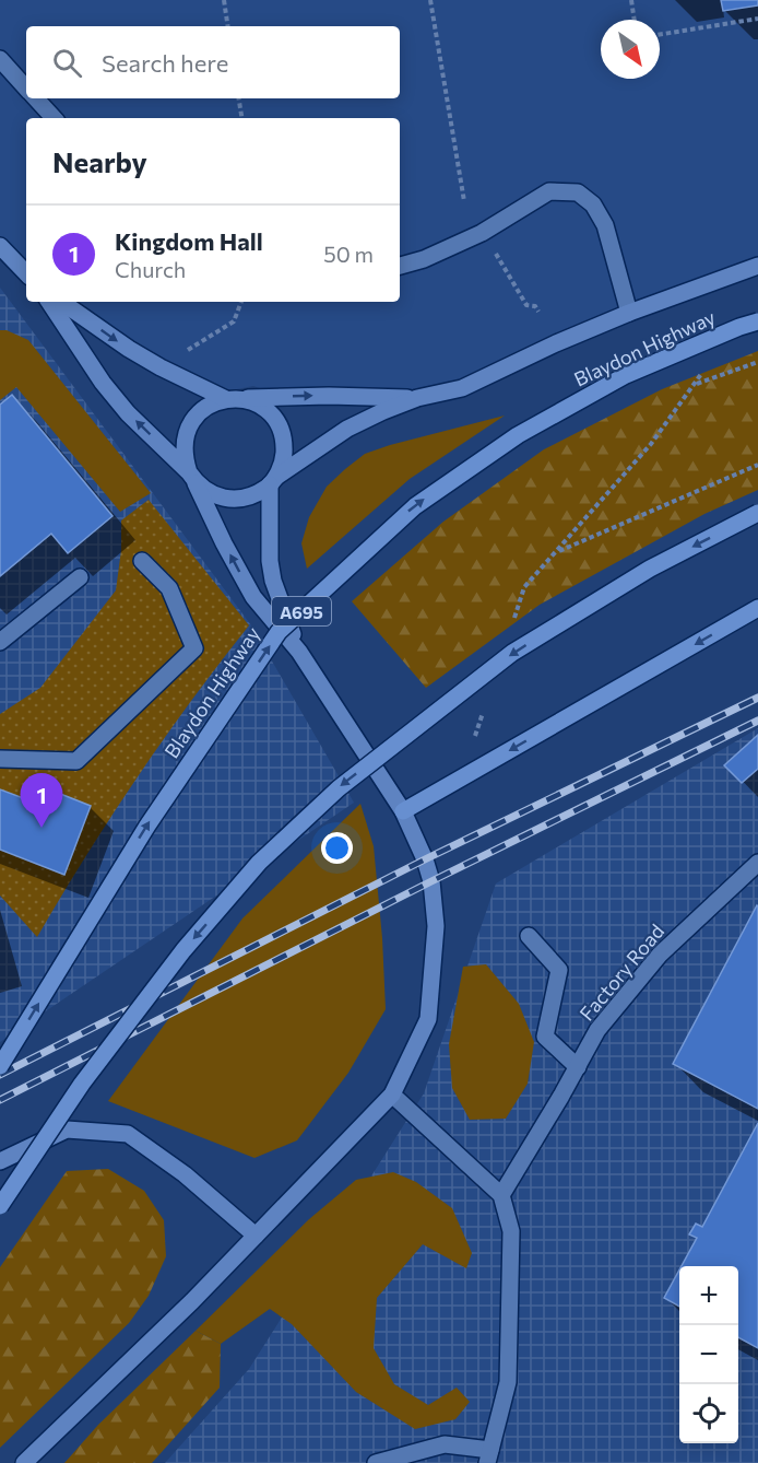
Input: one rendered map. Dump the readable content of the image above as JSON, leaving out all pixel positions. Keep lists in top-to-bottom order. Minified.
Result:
{"streets":{"main road":["Blaydon Highway","A695"],"street":["Factory Road"]},"north":"bottom right","page":{"search":"Search here","heading":"Nearby","list":[{"mark":"1","name":"Kingdom Hall","note":"Church","value":"50 m"}],"pins":"1","map_buttons":["+","−"]}}
